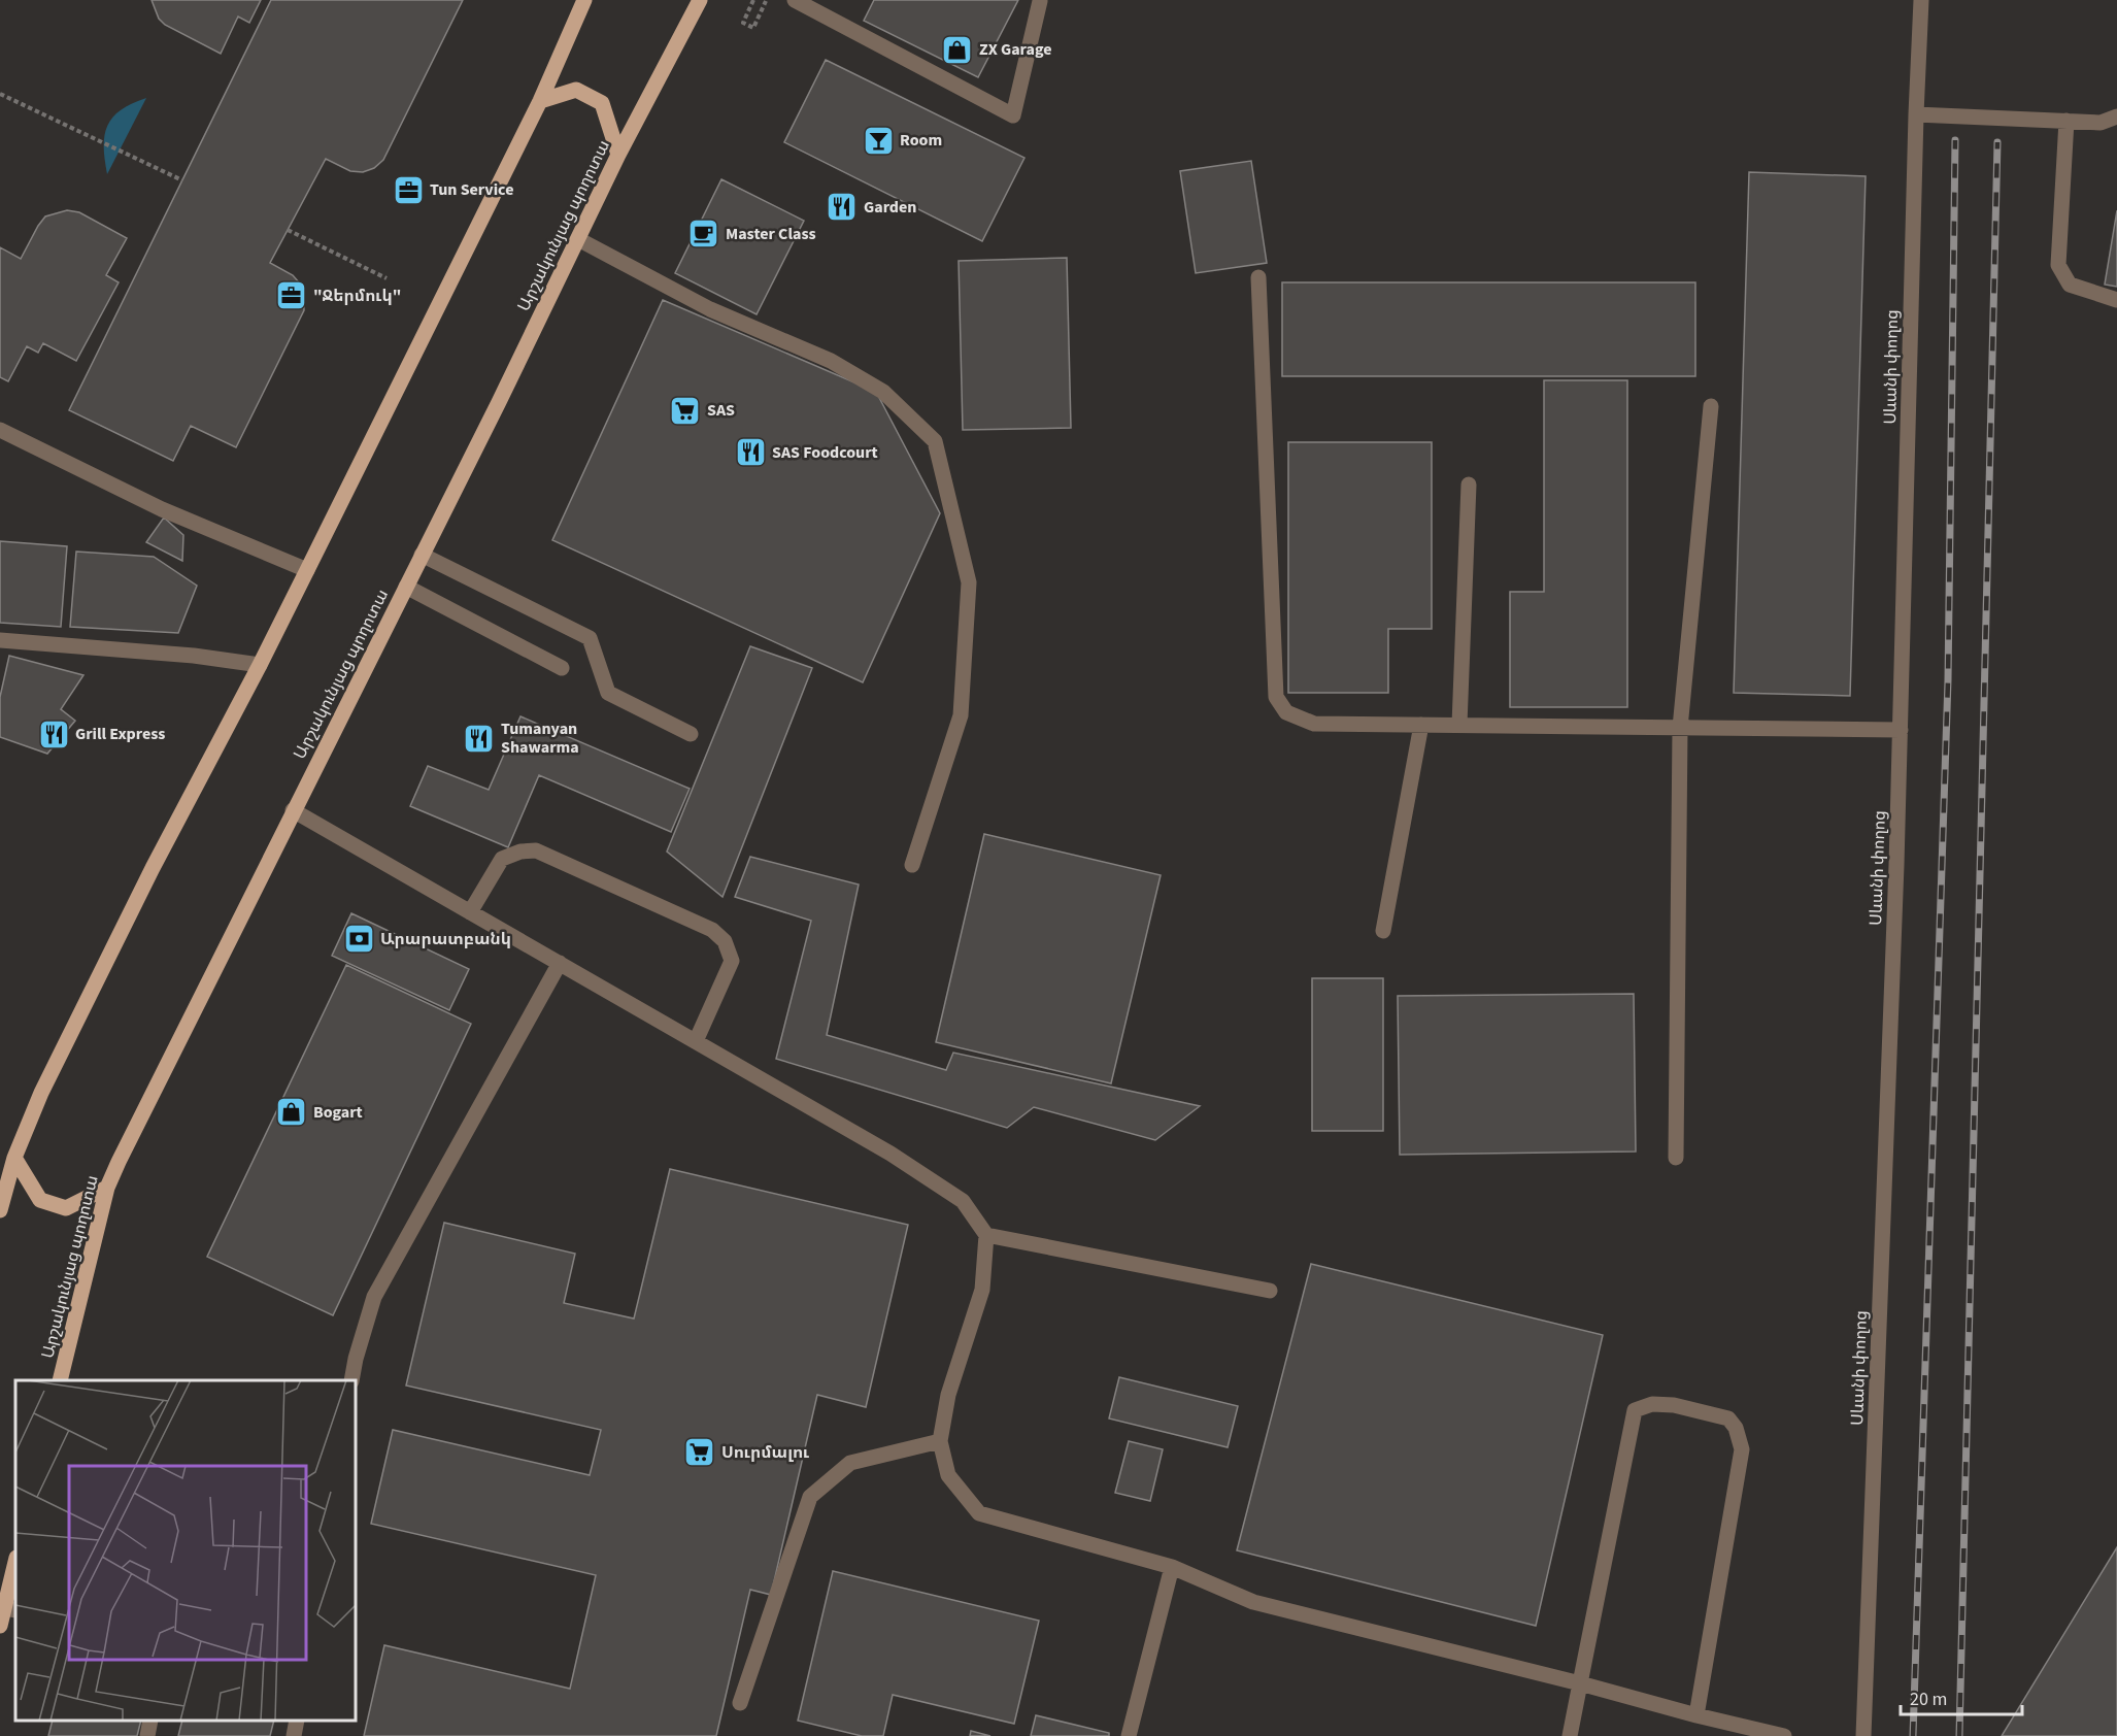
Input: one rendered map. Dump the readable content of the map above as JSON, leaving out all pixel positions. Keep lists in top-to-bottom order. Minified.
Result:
{"streets":{"main road":["Արշակունյաց պողոտա"],"street":["Սևանի փողոց"]},"places":{"shop":["ZX Garage","Bogart"],"bar":["Room"],"office":["Tun Service","\"Ջերմուկ\""],"restaurant":["Garden","SAS Foodcourt","Grill Express","Tumanyan Shawarma"],"cafe":["Master Class"],"supermarket":["SAS","Սուրմալու"],"bank":["Արարատբանկ"]},"scale_bar":"20 m"}
